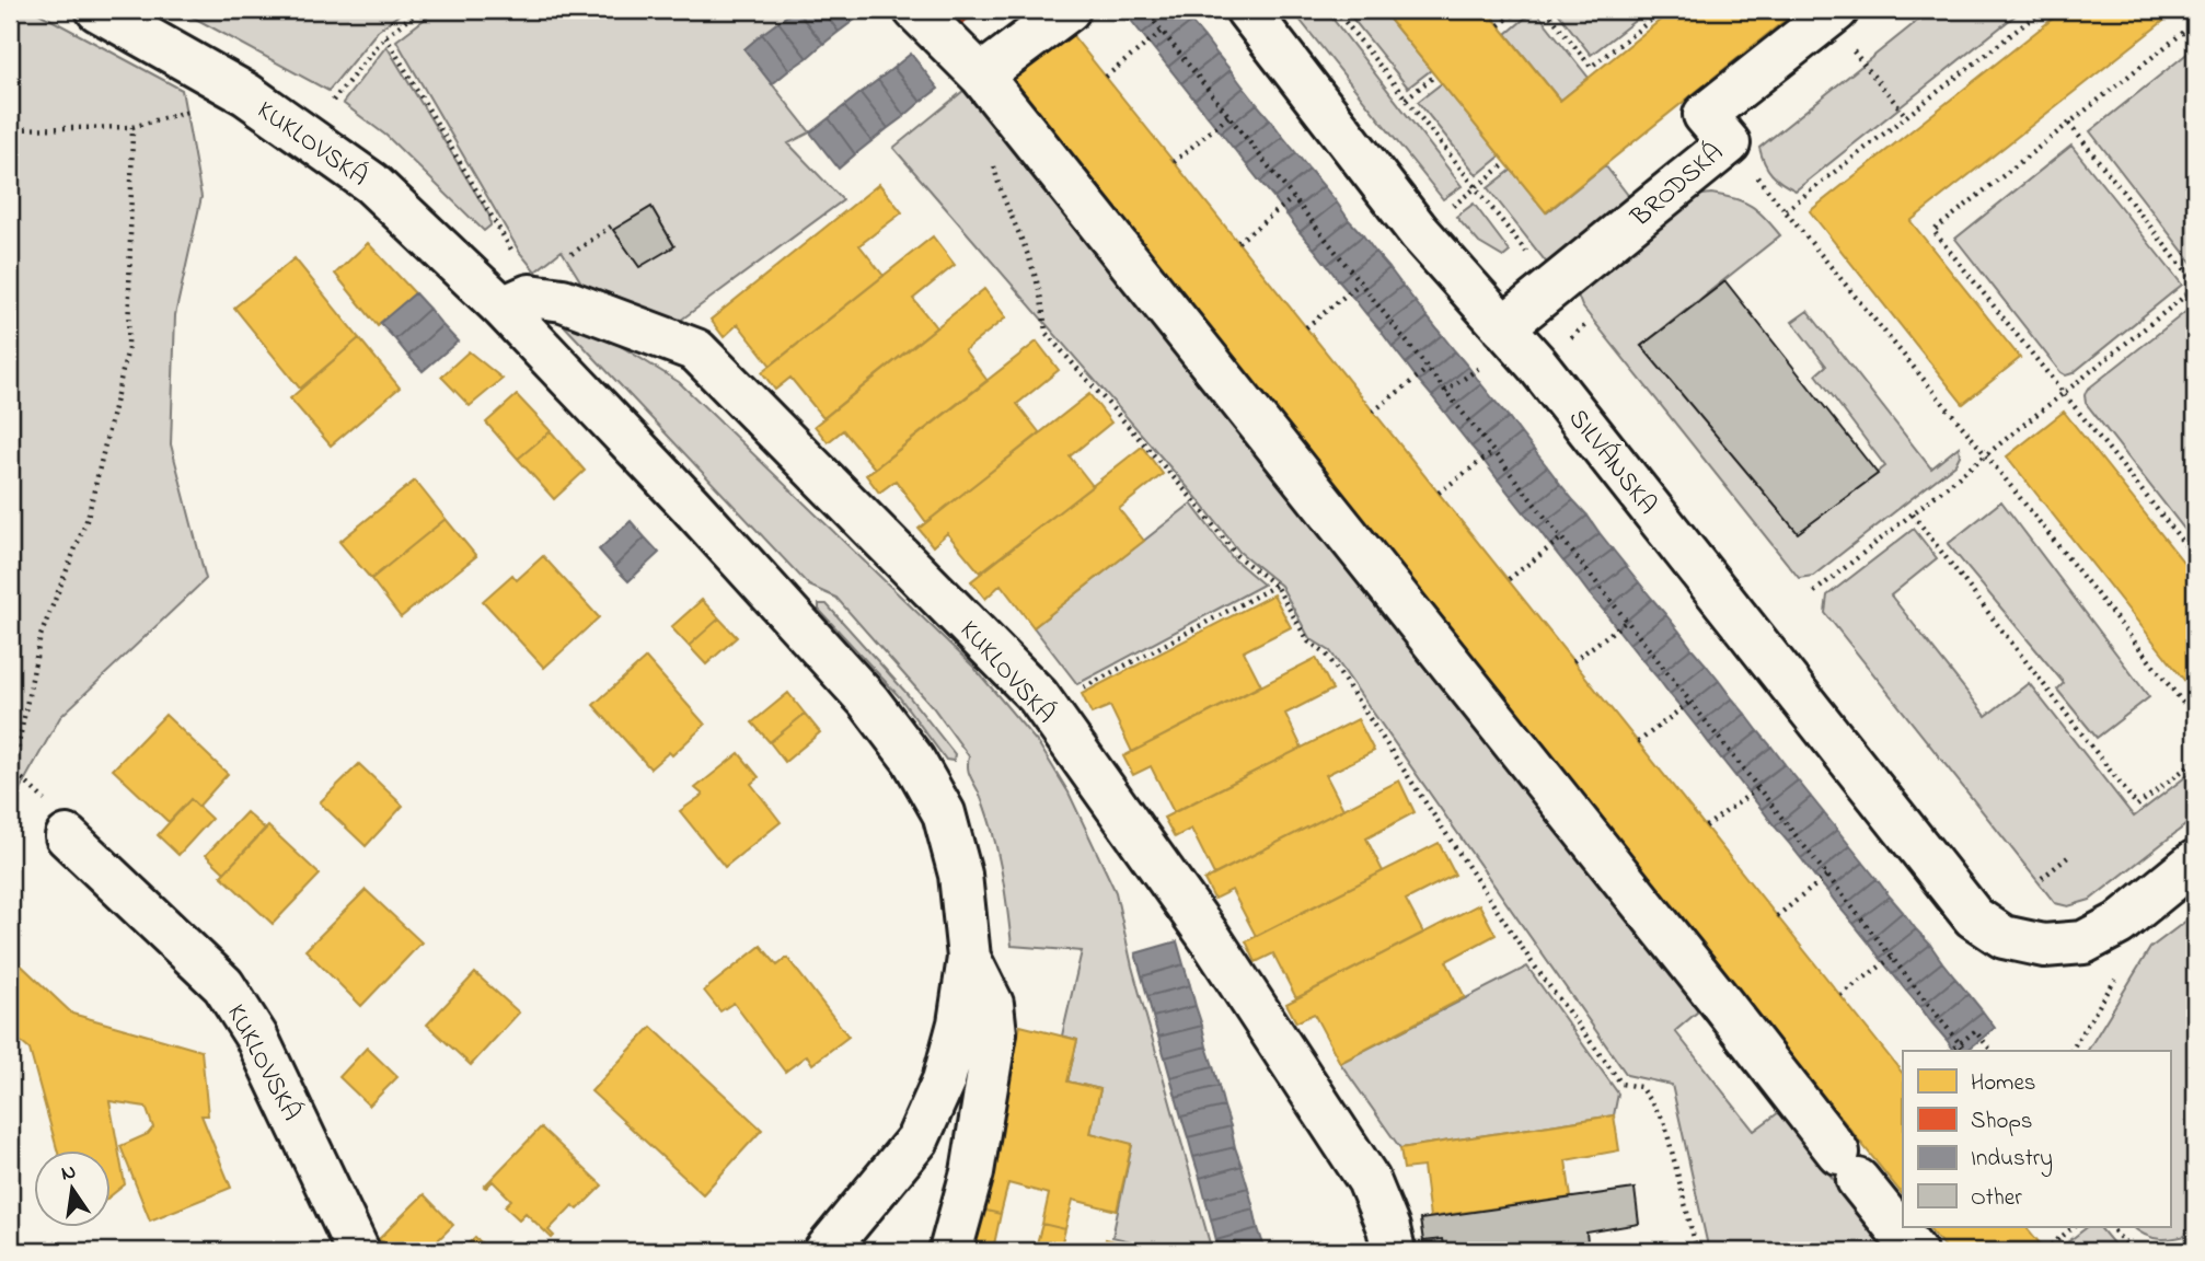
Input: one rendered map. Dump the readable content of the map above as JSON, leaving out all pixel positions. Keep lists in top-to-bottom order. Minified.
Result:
{"streets":{"street":["KUKLOVSKÁ","BRODSKÁ","SILVÁNSKA"]},"crossings":[["BRODSKÁ","SILVÁNSKA"]],"legend":["Homes","Shops","Industry","Other"],"north":"top"}
